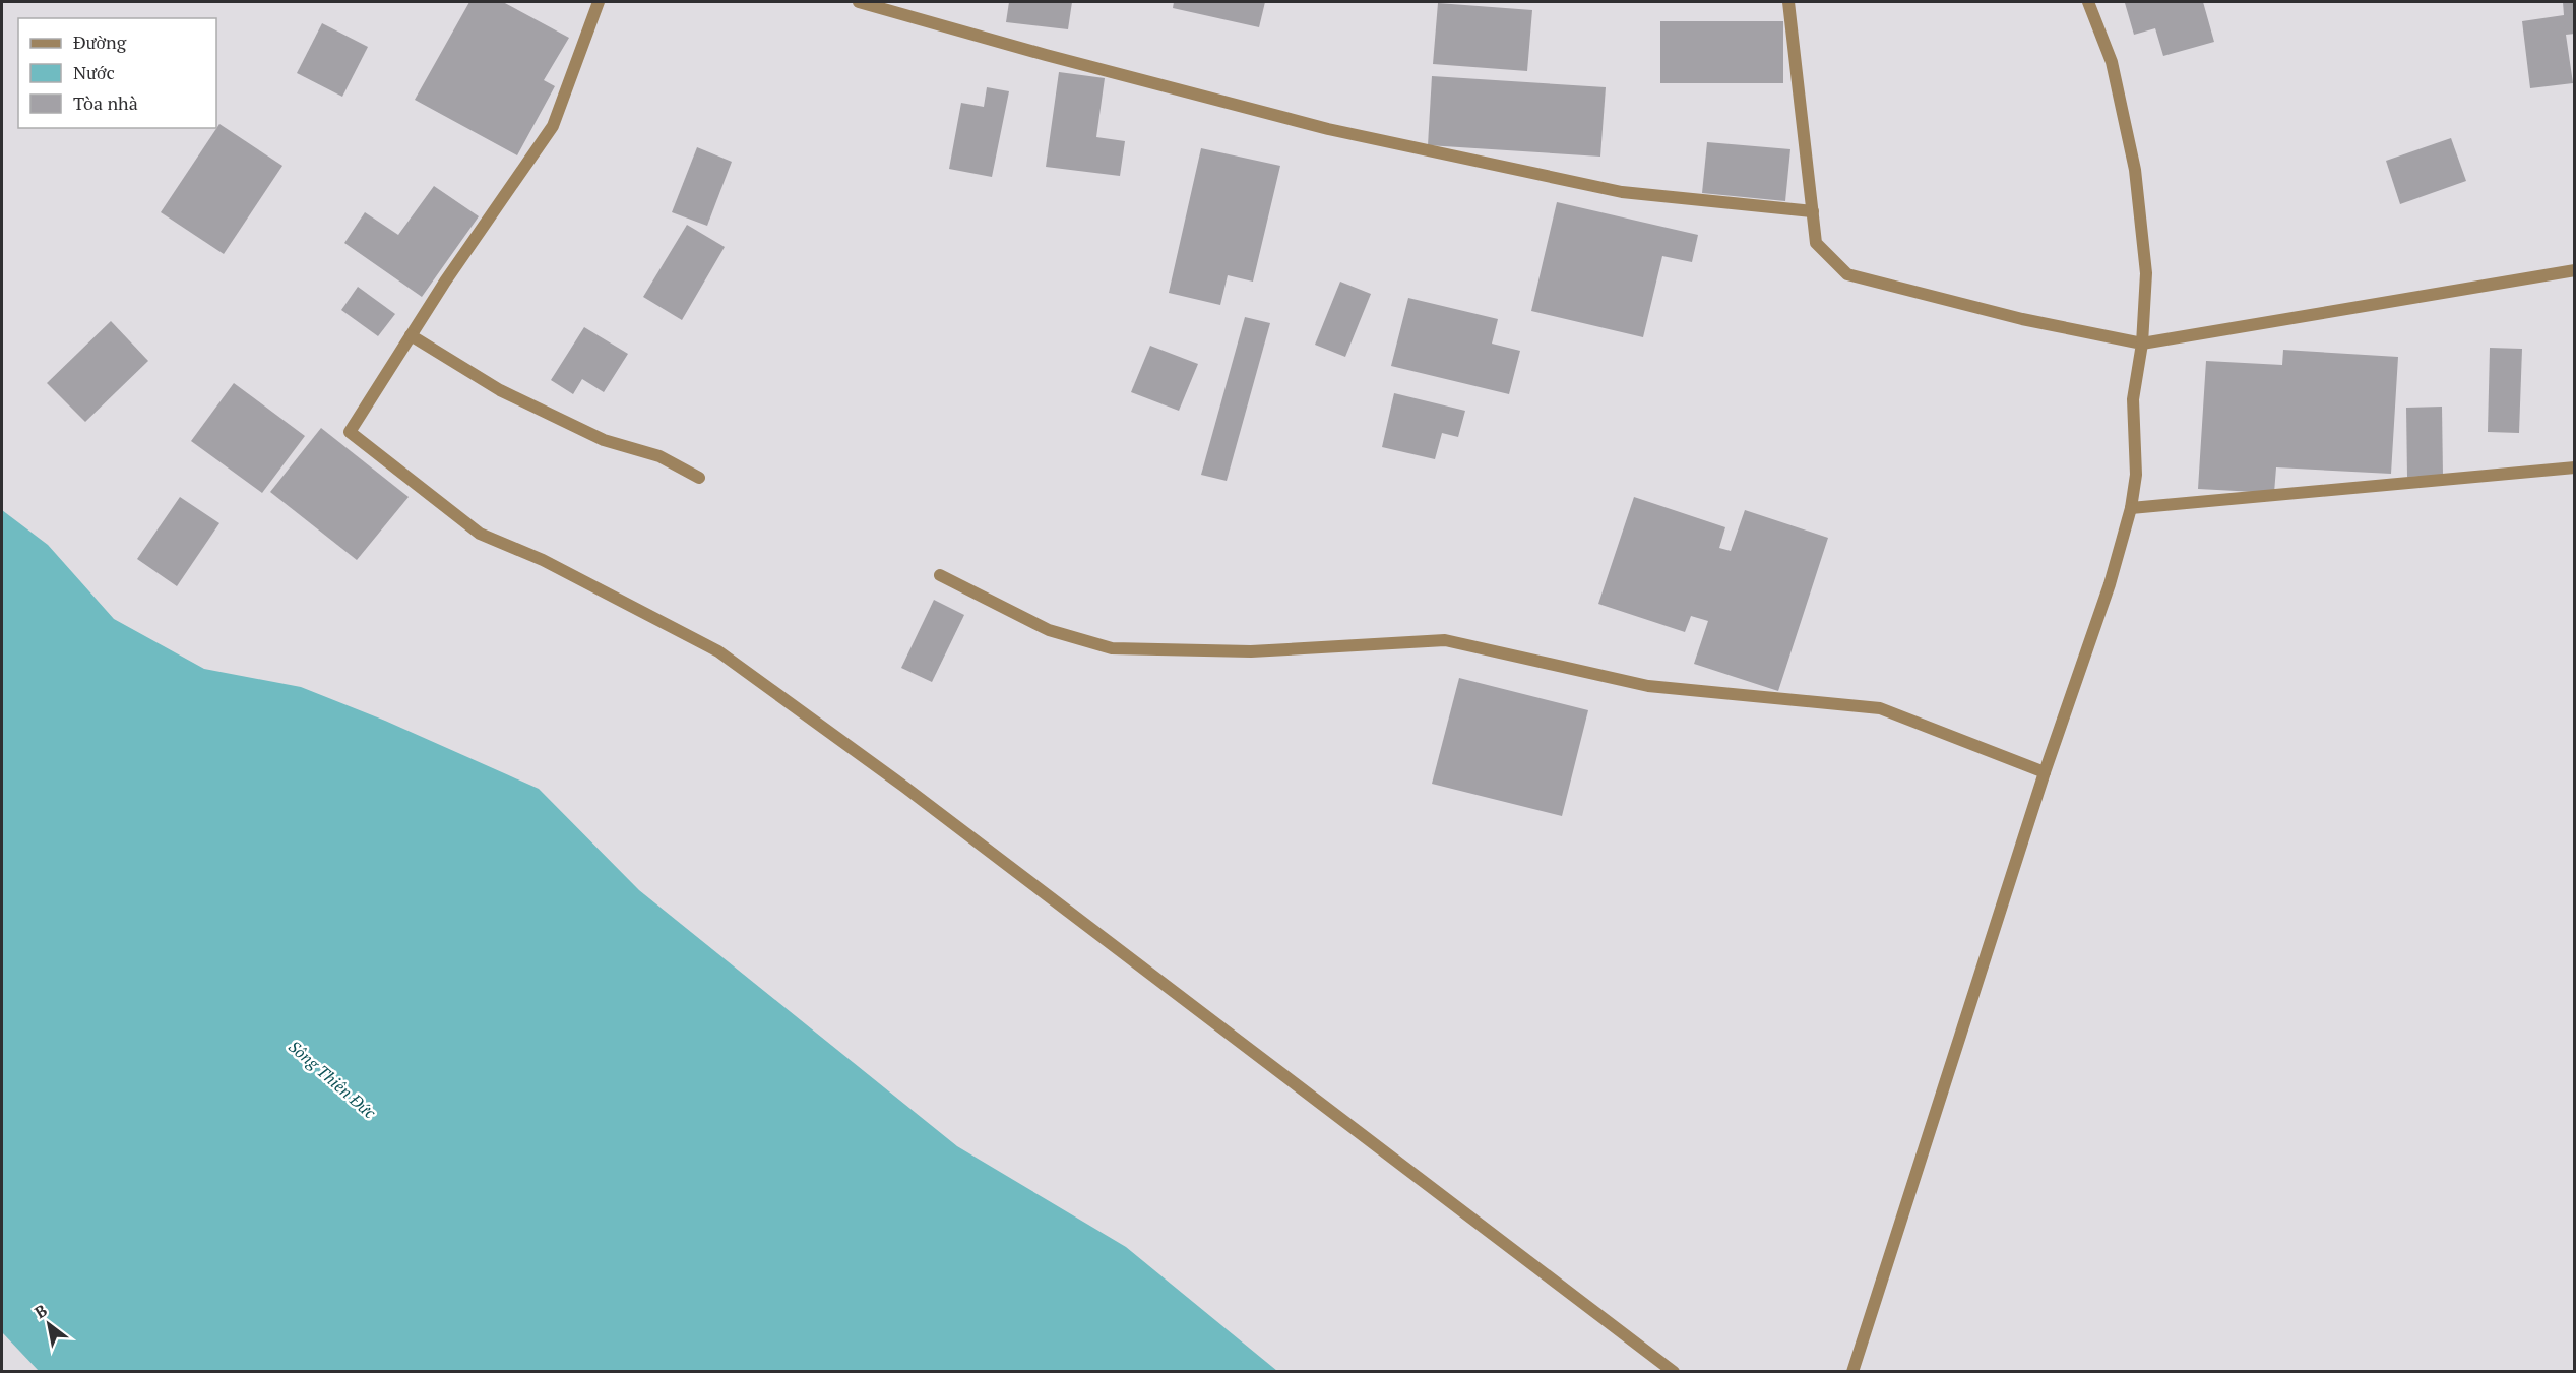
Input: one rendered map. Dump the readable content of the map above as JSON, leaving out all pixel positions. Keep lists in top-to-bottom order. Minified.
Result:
{"water":["Sông Thiên Đức"],"legend":["Đường","Nước","Tòa nhà"],"north":"top left"}
